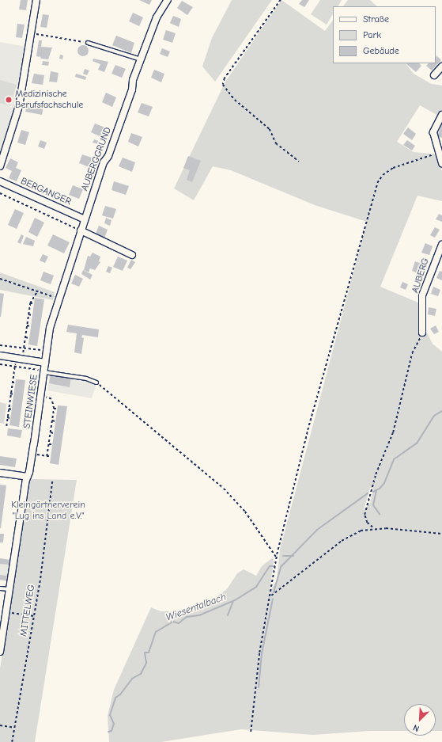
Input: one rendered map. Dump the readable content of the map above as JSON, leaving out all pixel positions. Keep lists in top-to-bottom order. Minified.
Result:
{"streets":{"street":["AUBERGGRUND","BERGANGER","AUBERG","STEINWIESE"],"path":["MITTELWEG"]},"crossings":[["AUBERGGRUND","BERGANGER"],["AUBERGGRUND","STEINWIESE"]],"water":["Wiesentalbach"],"parks":["Kleingärtnerverein \"Lug ins Land e.V.\""],"places":["Medizinische Berufsfachschule"],"legend":["Straße","Park","Gebäude"],"north":"bottom left"}
